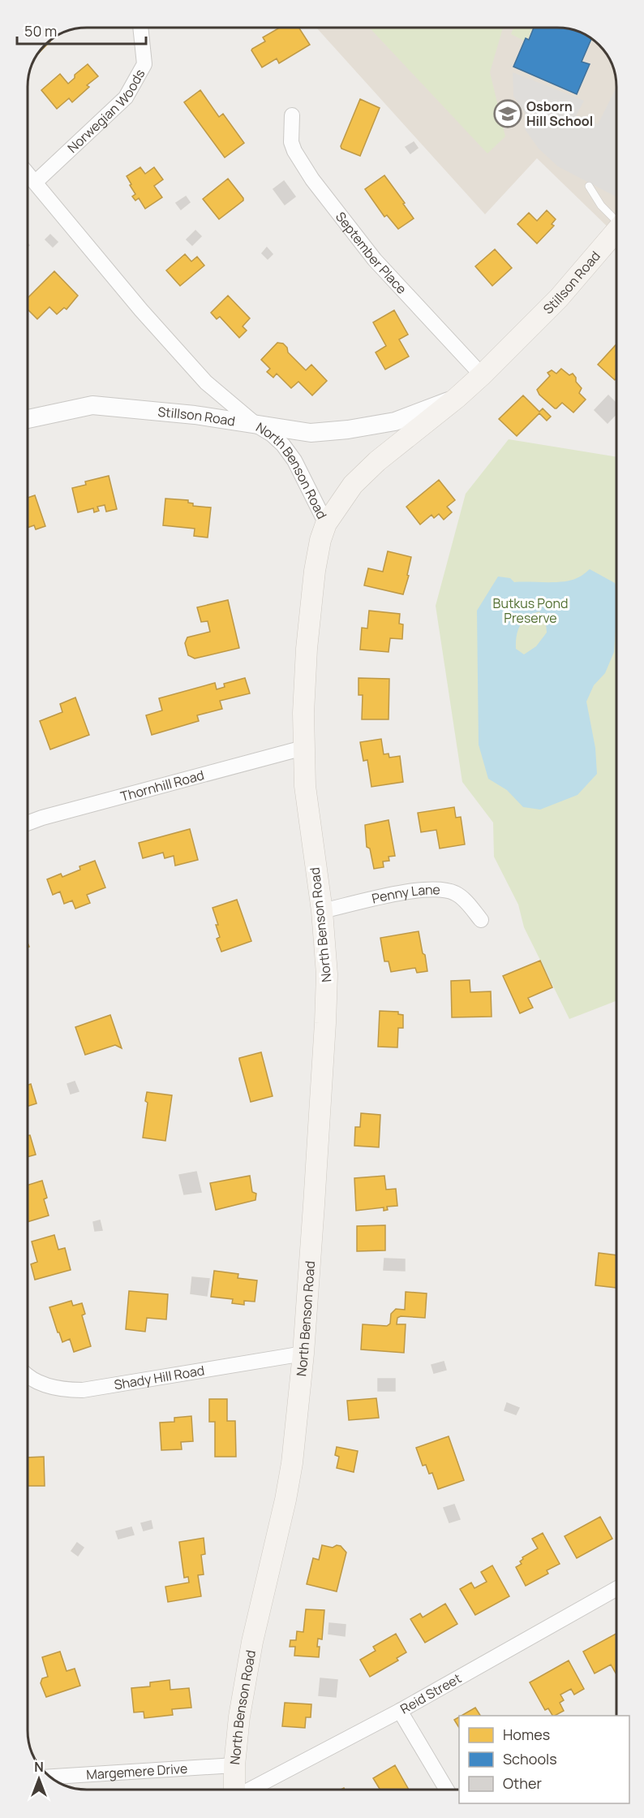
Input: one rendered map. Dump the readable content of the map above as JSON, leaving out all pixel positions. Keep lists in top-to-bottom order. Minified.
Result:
{"streets":{"main road":["Stillson Road","North Benson Road"],"street":["Norwegian Woods","September Place","Thornhill Road","Penny Lane","Shady Hill Road","Reid Street","Margemere Drive"]},"crossings":[["Norwegian Woods","North Benson Road"],["September Place","Stillson Road"],["Stillson Road","North Benson Road"],["North Benson Road","Thornhill Road"],["North Benson Road","Penny Lane"],["North Benson Road","Shady Hill Road"],["North Benson Road","Margemere Drive"]],"parks":["Butkus Pond Preserve"],"places":{"school or university":["Osborn Hill School"]},"legend":["Homes","Schools","Other"],"scale_bar":"50 m","north":"top"}
